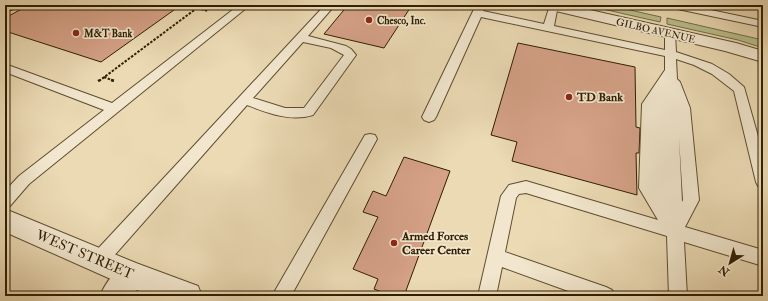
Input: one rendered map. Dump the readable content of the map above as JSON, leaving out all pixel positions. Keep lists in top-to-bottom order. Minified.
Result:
{"streets":{"street":["GILBO AVENUE","WEST STREET"]},"places":["Chesco, Inc.","M&T Bank","TD Bank","Armed Forces Career Center"],"north":"bottom left"}
